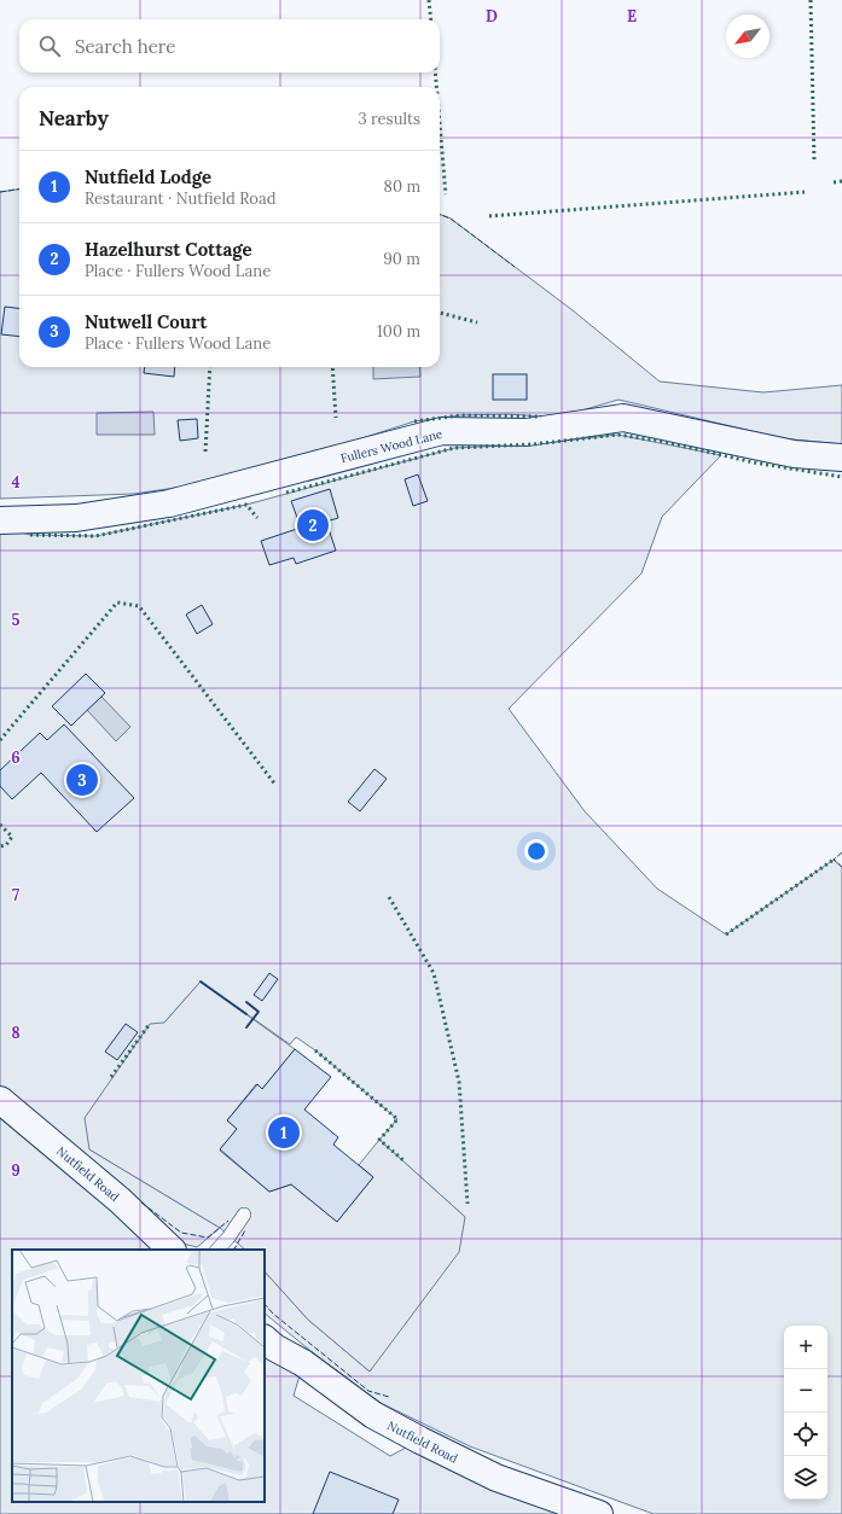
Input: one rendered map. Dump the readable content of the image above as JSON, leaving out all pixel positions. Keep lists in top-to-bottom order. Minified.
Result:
{"streets":{"street":["Fullers Wood Lane","Nutfield Road"]},"north":"bottom left","page":{"search":"Search here","heading":["Nearby","3 results"],"list":[{"mark":"1","name":"Nutfield Lodge","note":"Restaurant · Nutfield Road","value":"80 m"},{"mark":"2","name":"Hazelhurst Cottage","note":"Place · Fullers Wood Lane","value":"90 m"},{"mark":"3","name":"Nutwell Court","note":"Place · Fullers Wood Lane","value":"100 m"}],"pins":["2","3","1"],"map_buttons":["+","−"]},"grid":{"columns":["D","E"],"rows":["4","5","6","7","8","9"]}}
